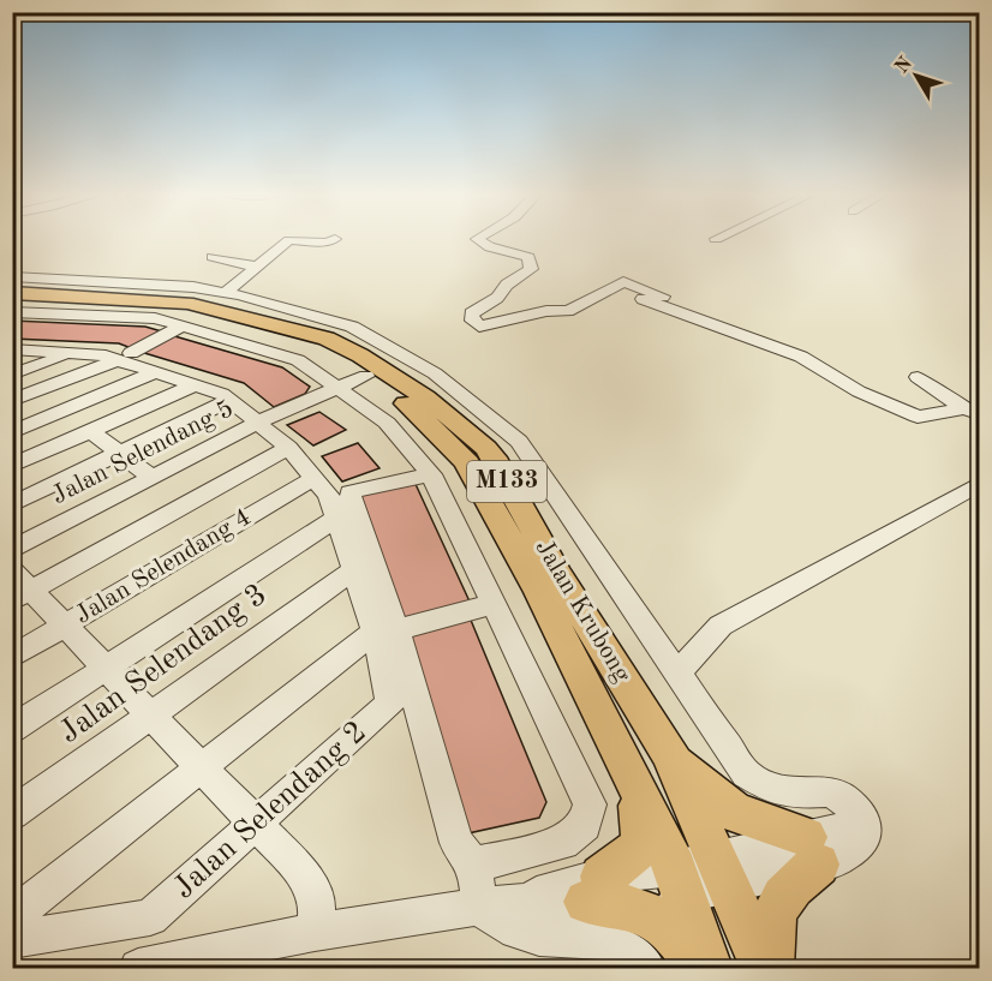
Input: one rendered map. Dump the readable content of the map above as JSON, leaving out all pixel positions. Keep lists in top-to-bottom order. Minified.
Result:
{"streets":{"main road":["M133","Jalan Krubong"],"street":["Jalan Selendang 5","Jalan Selendang 4","Jalan Selendang 3","Jalan Selendang 2"]},"crossings":[["Jalan Selendang 5","Jalan Krubong"]],"north":"top left"}
